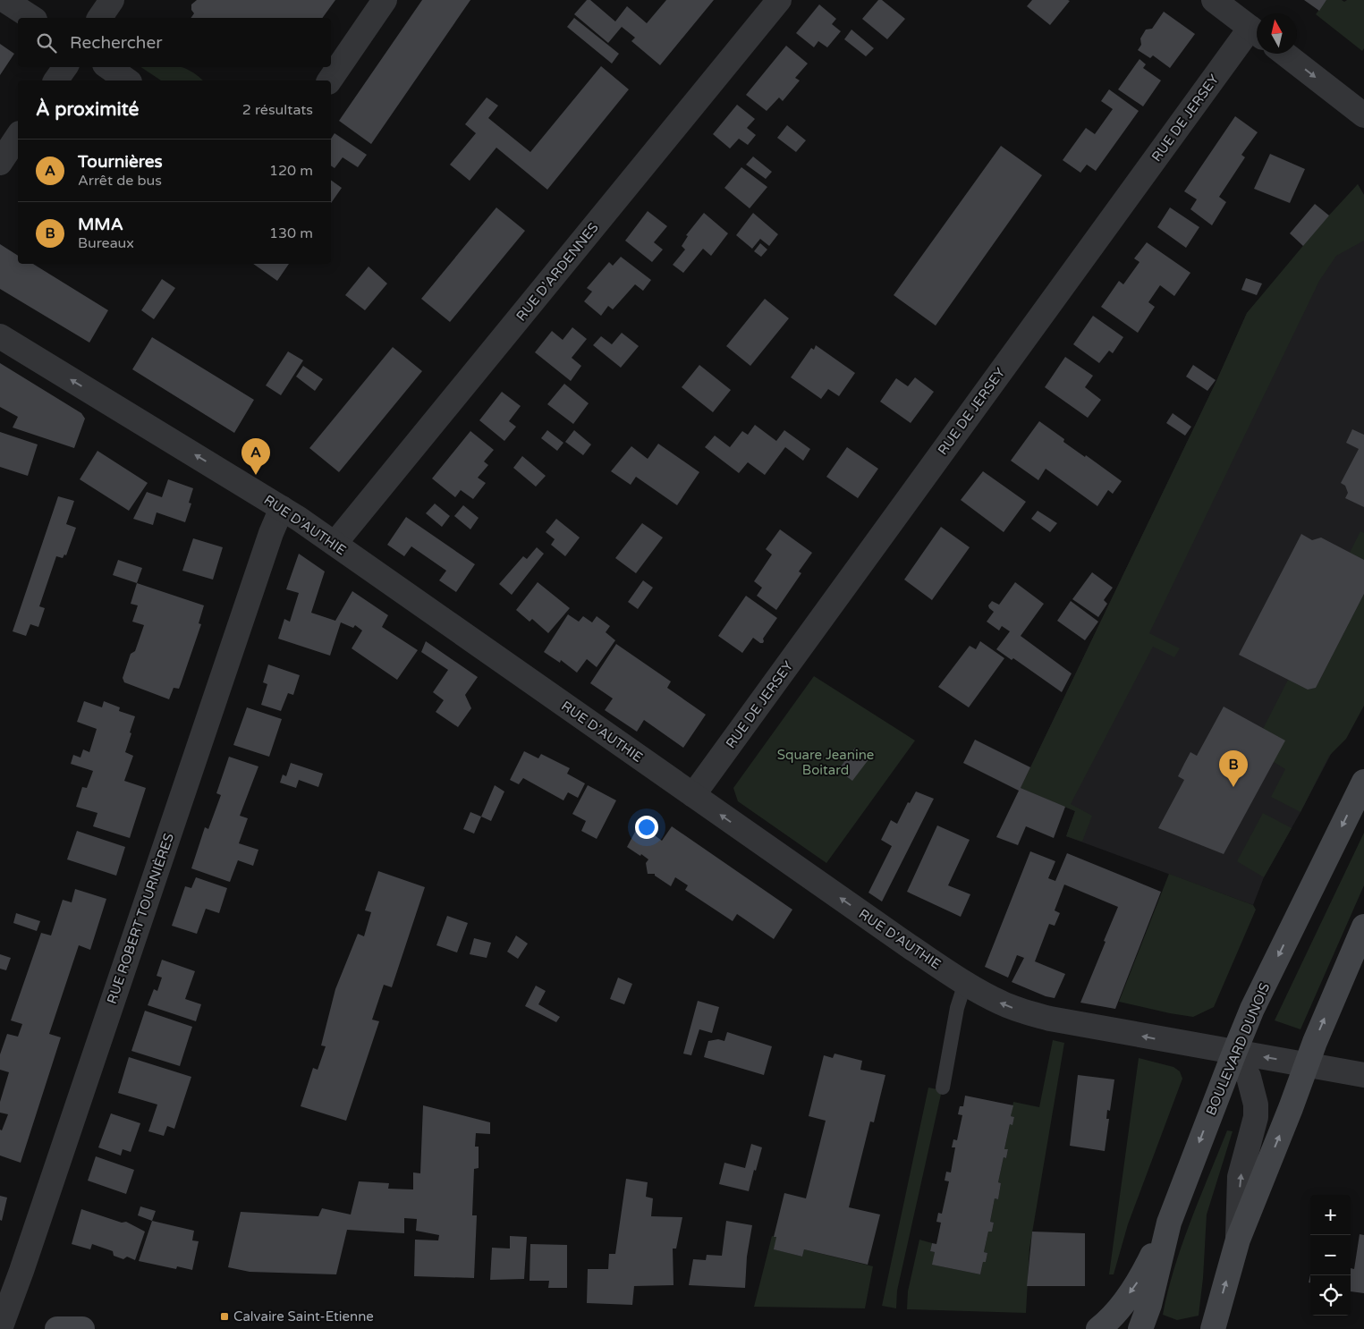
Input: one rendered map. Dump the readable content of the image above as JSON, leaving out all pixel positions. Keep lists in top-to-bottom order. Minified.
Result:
{"streets":{"main road":["BOULEVARD DUNOIS"],"street":["RUE DE JERSEY","RUE D'ARDENNES","RUE D'AUTHIE","RUE ROBERT TOURNIÈRES"]},"crossings":[["RUE DE JERSEY","RUE D'AUTHIE"],["RUE D'ARDENNES","RUE D'AUTHIE"],["RUE D'AUTHIE","RUE ROBERT TOURNIÈRES"],["RUE D'AUTHIE","BOULEVARD DUNOIS"]],"one_way":["RUE D'AUTHIE"],"parks":["Square Jeanine Boitard"],"places":{"transit":["Calvaire Saint-Etienne"]},"north":"top","page":{"search":"Rechercher","heading":["À proximité","2 résultats"],"list":[{"mark":"A","name":"Tournières","note":"Arrêt de bus","value":"120 m"},{"mark":"B","name":"MMA","note":"Bureaux","value":"130 m"}],"pins":["A","B"],"map_buttons":["+","−"]}}
